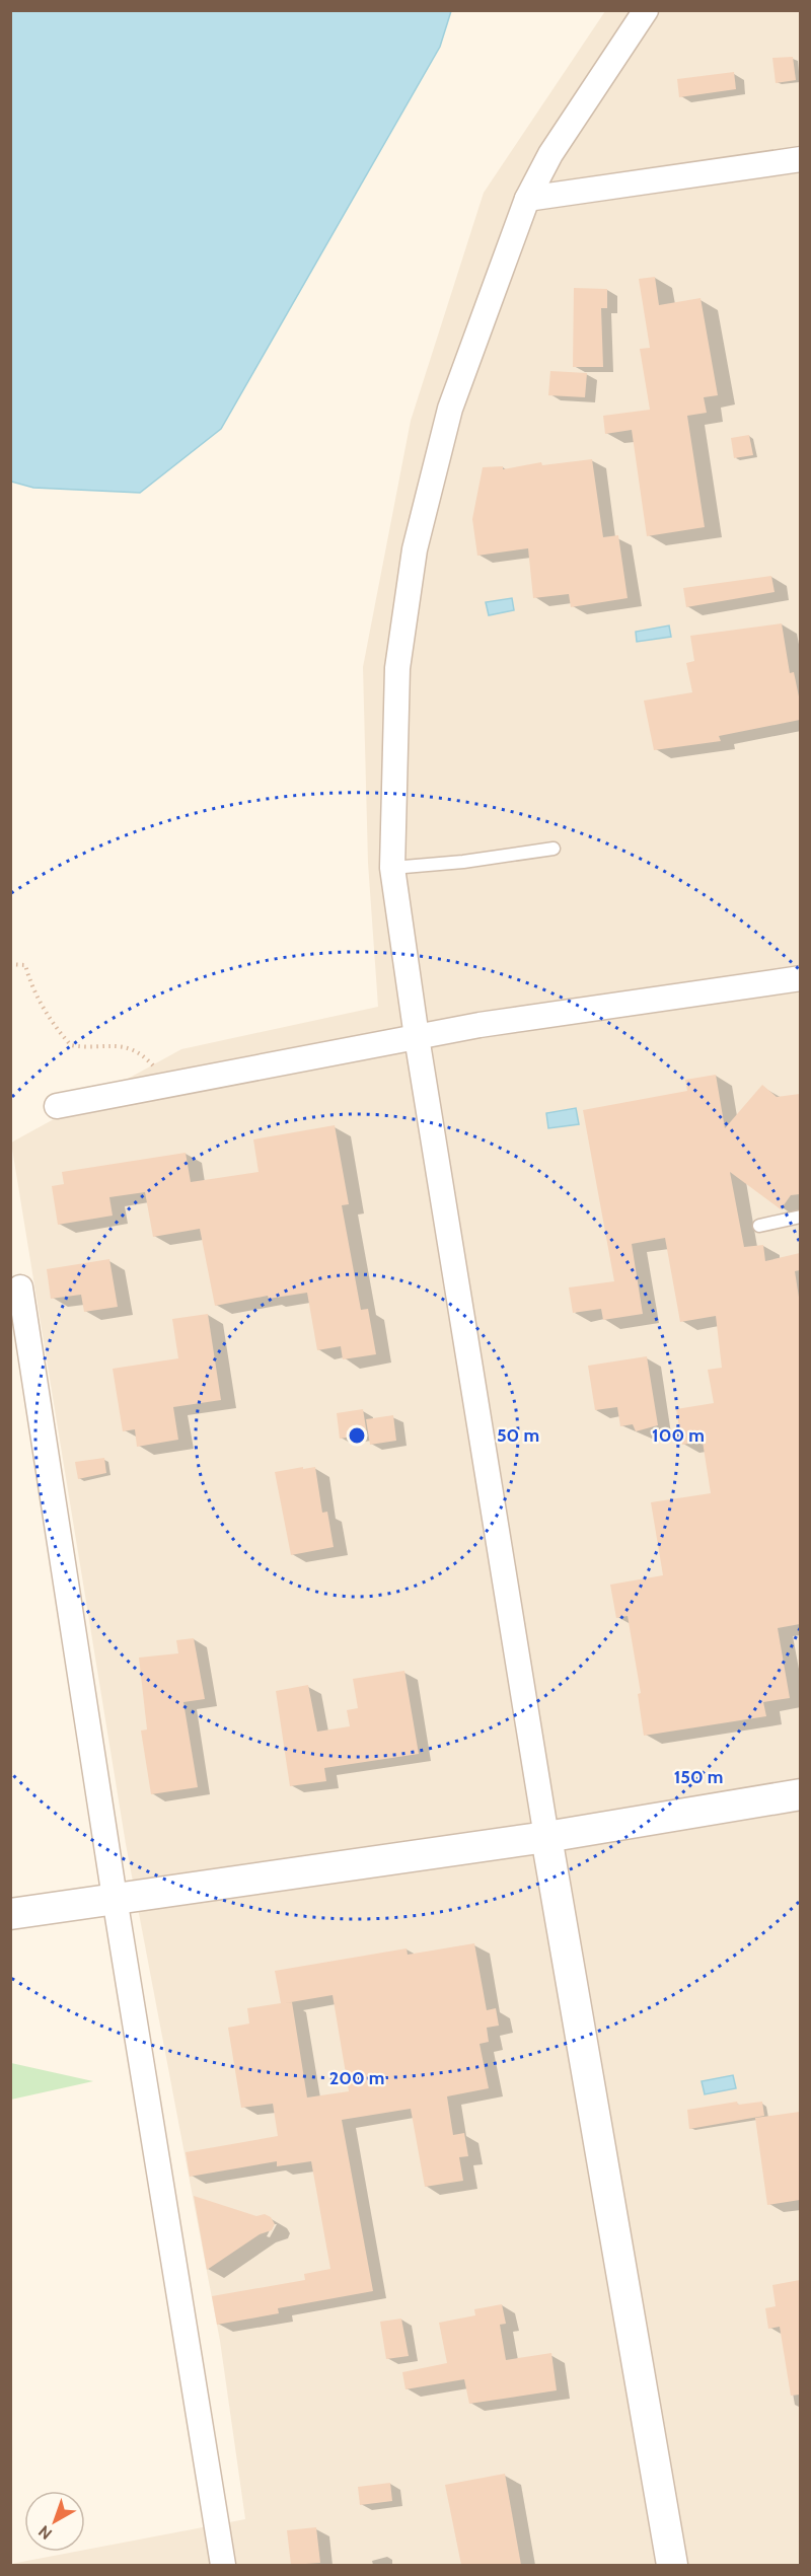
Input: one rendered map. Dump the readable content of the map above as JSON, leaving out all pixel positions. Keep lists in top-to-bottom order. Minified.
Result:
{"north":"bottom left","rings":["50 m","100 m","150 m","200 m"]}
